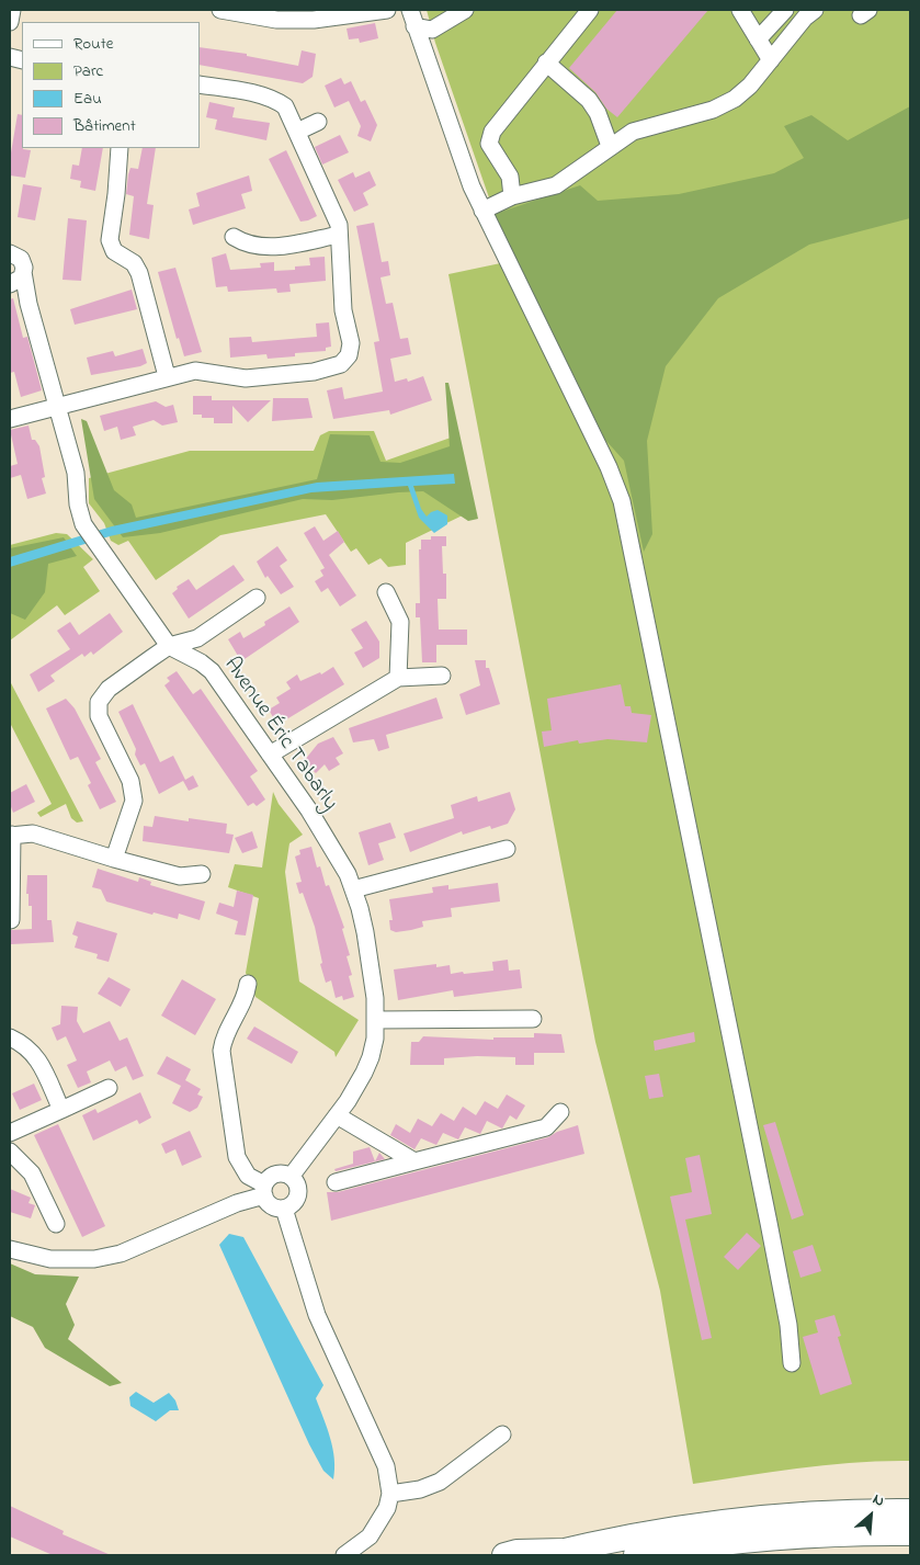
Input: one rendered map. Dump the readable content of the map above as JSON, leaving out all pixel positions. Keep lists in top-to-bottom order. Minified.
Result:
{"streets":{"street":["Avenue Éric Tabarly"]},"legend":["Route","Parc","Eau","Bâtiment"],"north":"top right"}
